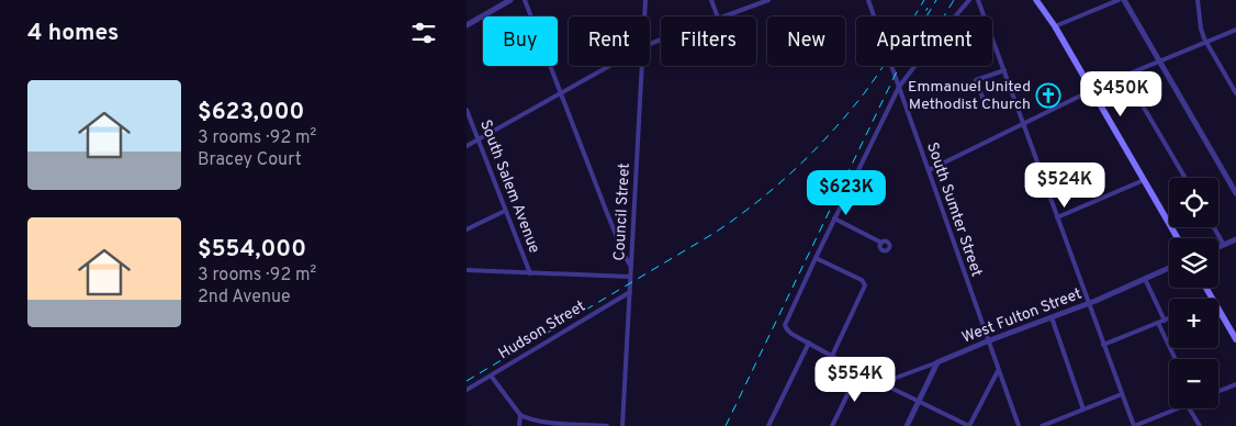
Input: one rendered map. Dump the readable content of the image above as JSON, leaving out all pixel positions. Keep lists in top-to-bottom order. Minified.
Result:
{"streets":{"street":["South Salem Avenue","South Sumter Street","Council Street","West Fulton Street","Hudson Street"]},"crossings":[["South Sumter Street","West Fulton Street"],["Council Street","Hudson Street"]],"places":{"church":["Emmanuel United Methodist Church"]},"page":{"heading":"4 homes","chip":["Buy","Rent","Filters","New","Apartment"],"list":[{"name":"$623,000","note":"3 rooms · 92 m² · Bracey Court"},{"name":"$554,000","note":"3 rooms · 92 m² · 2nd Avenue"}],"price":["$450K","$524K","$623K","$554K"],"map_buttons":["+","−"]}}
